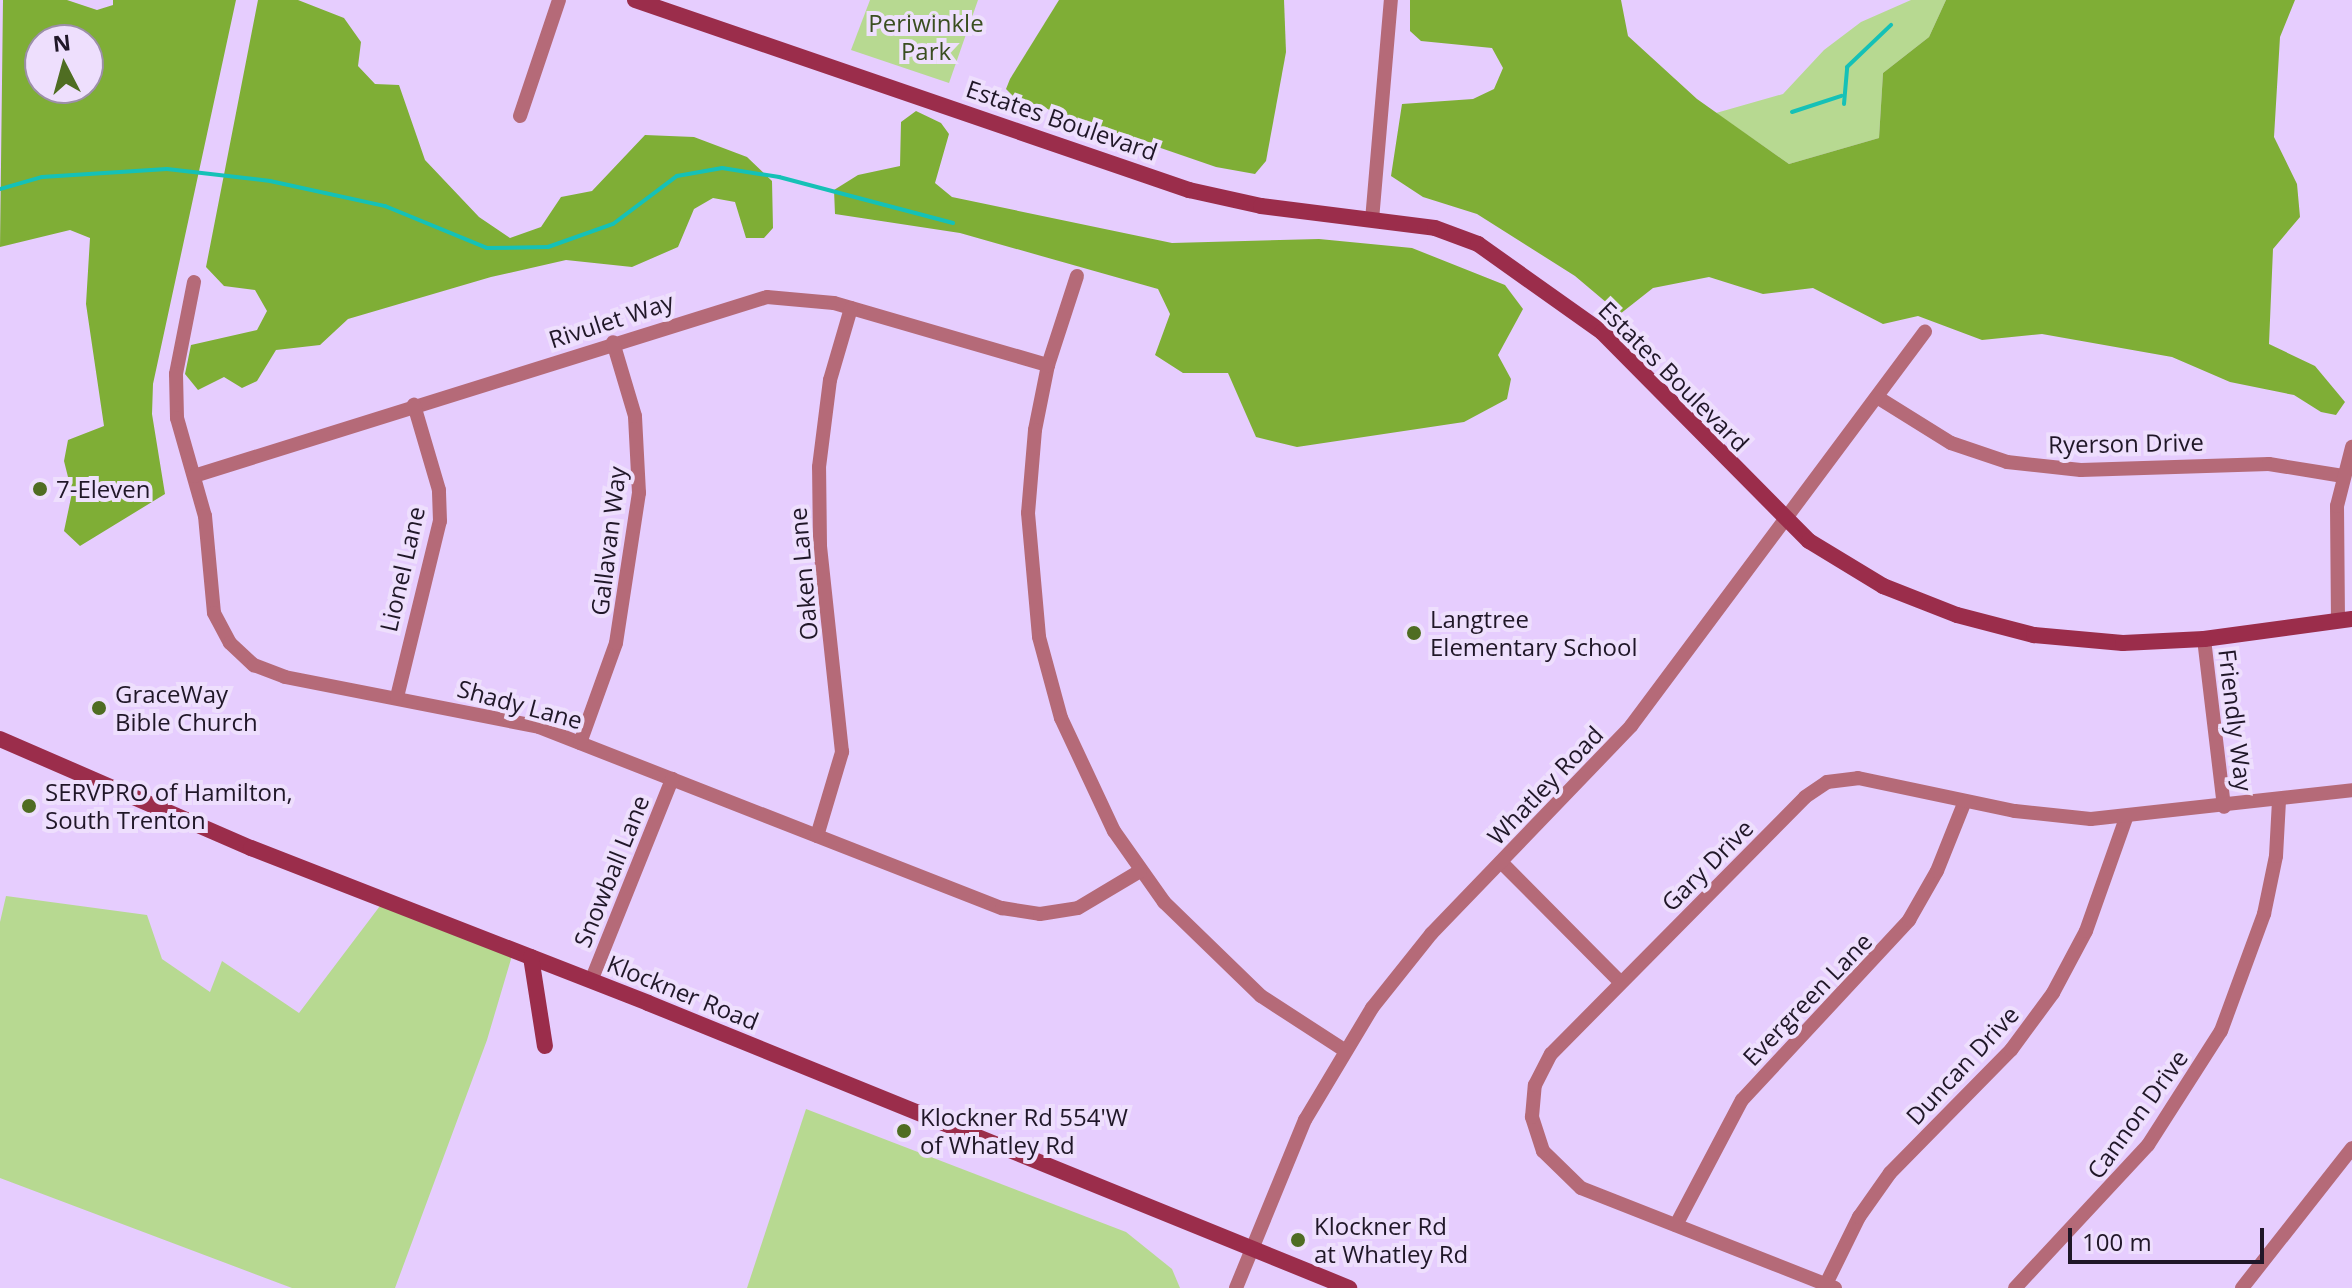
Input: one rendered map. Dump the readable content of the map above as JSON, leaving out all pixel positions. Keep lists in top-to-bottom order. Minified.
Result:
{"streets":{"street":["Estates Boulevard","Rivulet Way","Ryerson Drive","Gallavan Way","Lionel Lane","Oaken Lane","Shady Lane","Friendly Way","Whatley Road","Gary Drive","Snowball Lane","Klockner Road","Evergreen Lane","Duncan Drive","Cannon Drive"]},"crossings":[["Estates Boulevard","Friendly Way"],["Estates Boulevard","Whatley Road"],["Rivulet Way","Gallavan Way"],["Rivulet Way","Lionel Lane"],["Rivulet Way","Oaken Lane"],["Rivulet Way","Shady Lane"],["Ryerson Drive","Whatley Road"],["Gallavan Way","Shady Lane"],["Lionel Lane","Shady Lane"],["Oaken Lane","Shady Lane"],["Shady Lane","Snowball Lane"],["Friendly Way","Gary Drive"],["Whatley Road","Klockner Road"],["Gary Drive","Evergreen Lane"],["Gary Drive","Duncan Drive"],["Gary Drive","Cannon Drive"],["Snowball Lane","Klockner Road"]],"parks":["Periwinkle Park"],"places":["7-Eleven","Langtree Elementary School","GraceWay Bible Church","SERVPRO of Hamilton, South Trenton","Klockner Rd 554'W of Whatley Rd","Klockner Rd at Whatley Rd"],"scale_bar":"100 m","north":"top"}
